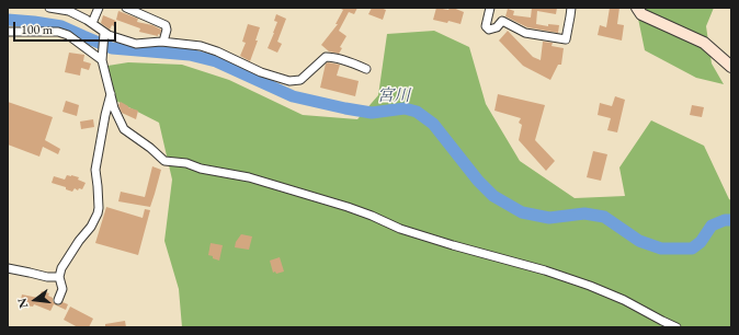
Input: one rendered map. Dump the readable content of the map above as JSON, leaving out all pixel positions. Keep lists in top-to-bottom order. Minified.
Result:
{"water":["宮川"],"scale_bar":"100 m","north":"left"}
